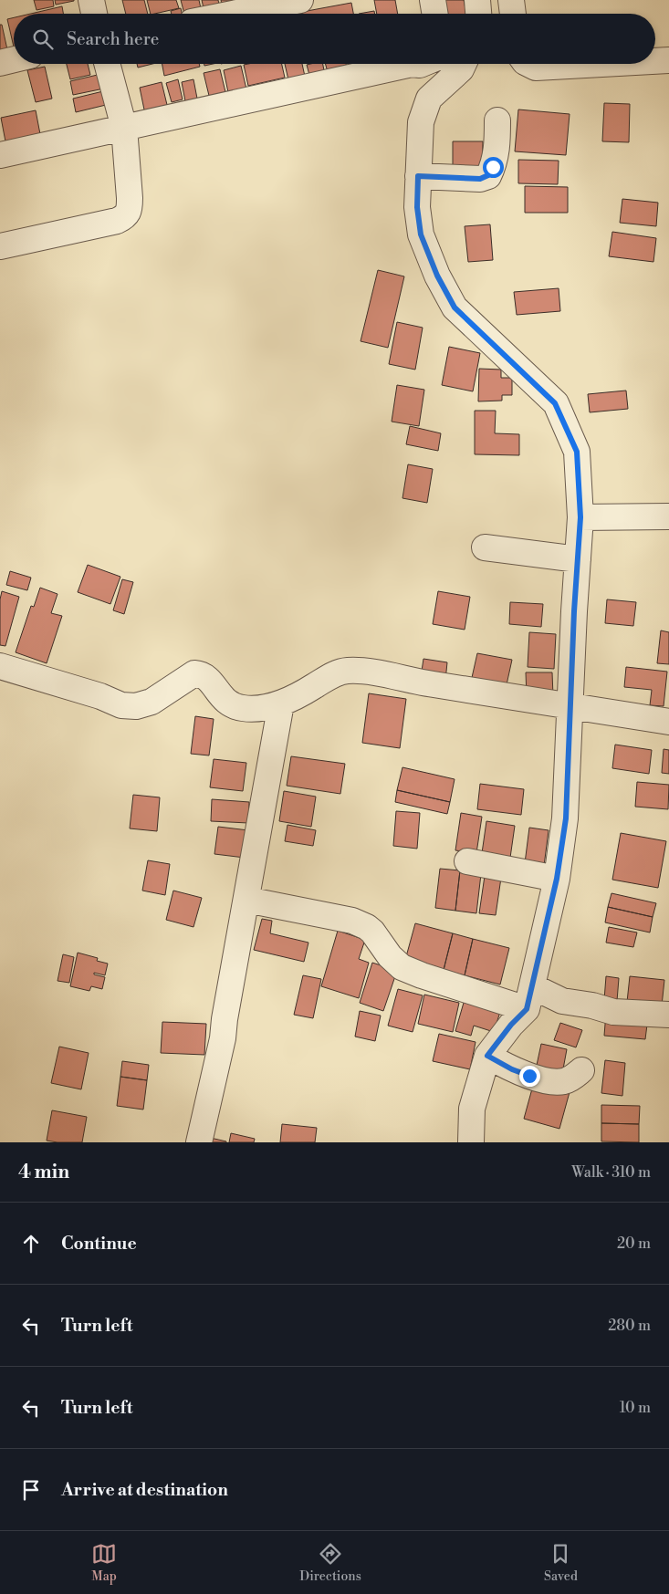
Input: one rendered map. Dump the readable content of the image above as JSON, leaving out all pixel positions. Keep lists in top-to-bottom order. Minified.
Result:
{"page":{"search":"Search here","heading":["4 min","Walk · 310 m"],"list":[["Continue","20 m"],["Turn left","280 m"],["Turn left","10 m"],"Arrive at destination"],"nav":["Map","Directions","Saved"]}}
